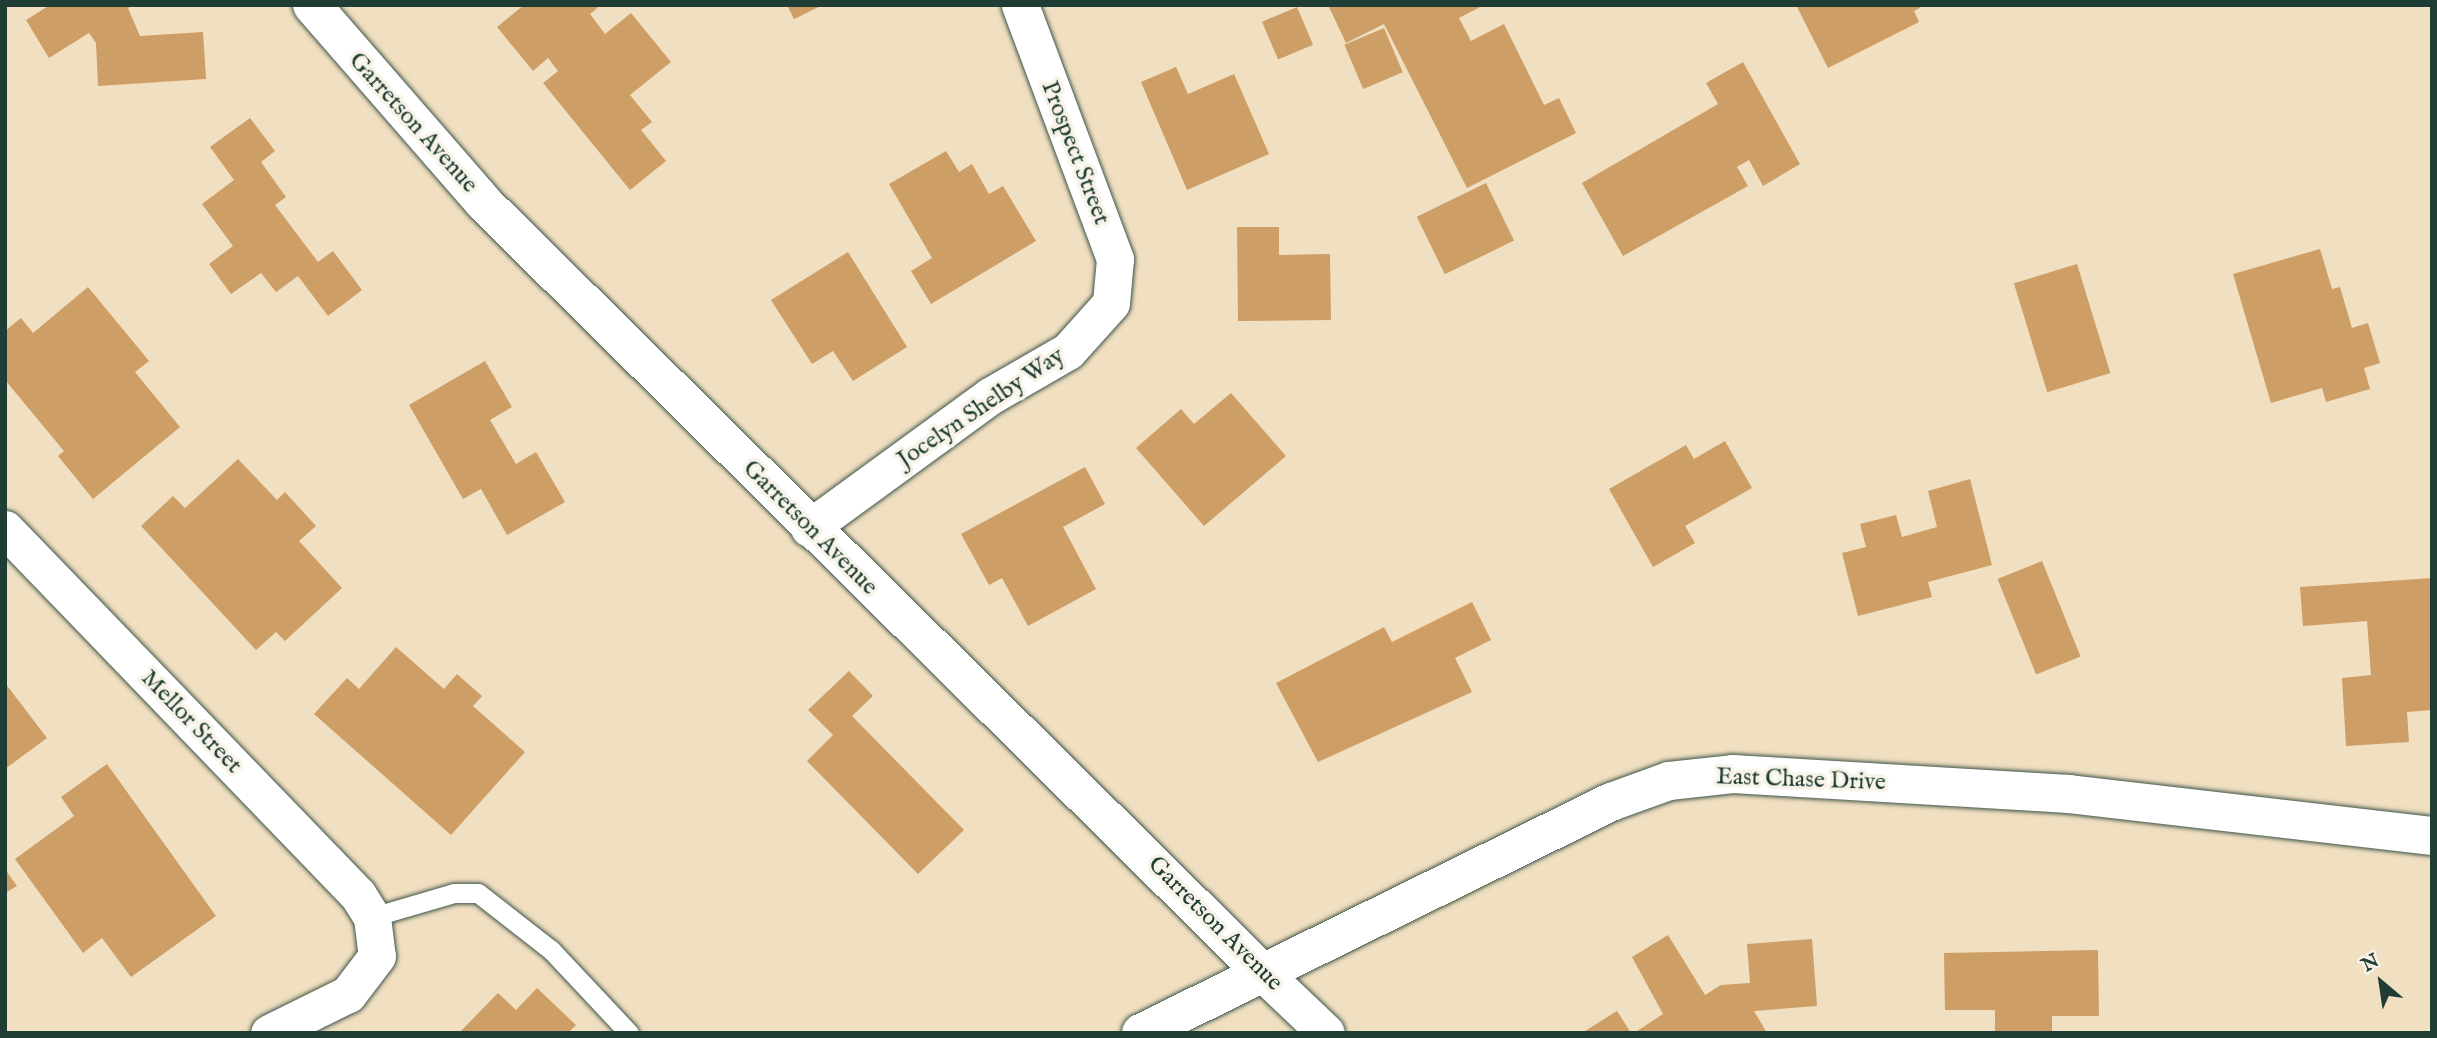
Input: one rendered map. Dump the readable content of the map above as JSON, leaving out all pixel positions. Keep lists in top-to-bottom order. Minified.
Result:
{"streets":{"street":["Garretson Avenue","Prospect Street","Jocelyn Shelby Way","Mellor Street","East Chase Drive"]},"crossings":[["Garretson Avenue","Jocelyn Shelby Way"],["Garretson Avenue","East Chase Drive"],["Prospect Street","Jocelyn Shelby Way"]],"north":"top left"}
